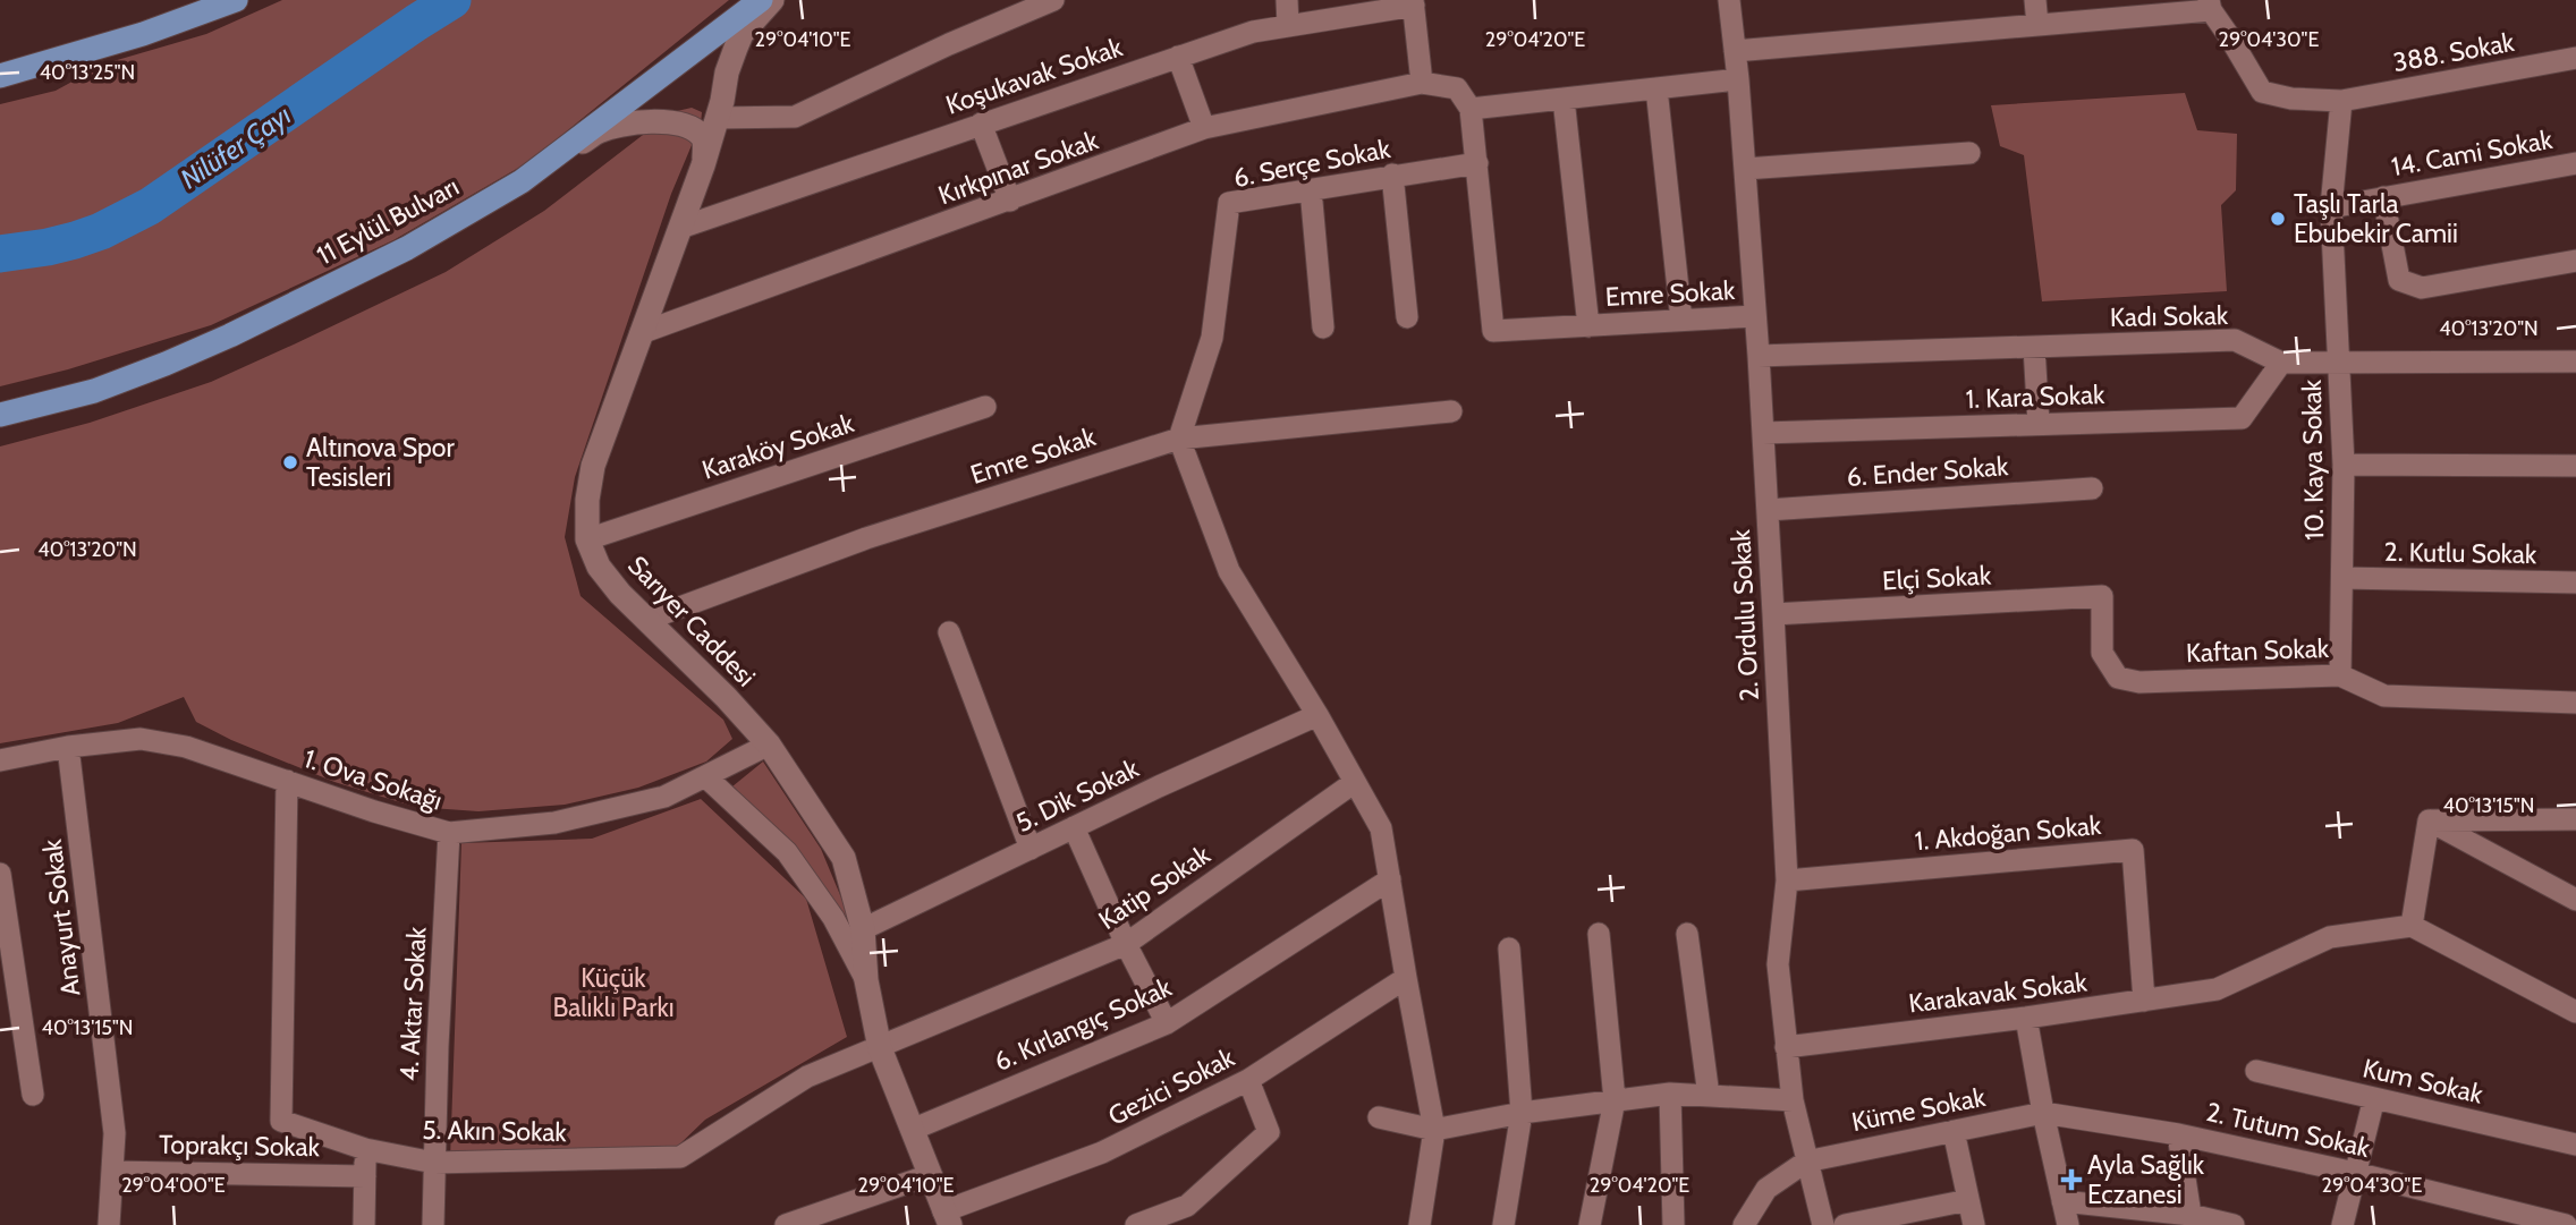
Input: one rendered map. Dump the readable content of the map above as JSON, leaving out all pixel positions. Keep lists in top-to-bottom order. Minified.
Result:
{"streets":{"main road":["11 Eylül Bulvarı"],"street":["388. Sokak","Koşukavak Sokak","14. Cami Sokak","6. Serçe Sokak","Kırkpınar Sokak","Emre Sokak","Kadı Sokak","1. Kara Sokak","Karaköy Sokak","10. Kaya Sokak","6. Ender Sokak","2. Kutlu Sokak","Elçi Sokak","2. Ordulu Sokak","Sarıyer Caddesi","Kaftan Sokak","1. Ova Sokağı","5. Dik Sokak","1. Akdoğan Sokak","Katip Sokak","Anayurt Sokak","Karakavak Sokak","4. Aktar Sokak","6. Kırlangıç Sokak","Kum Sokak","Gezici Sokak","Küme Sokak","2. Tutum Sokak","5. Akın Sokak","Toprakçı Sokak"]},"crossings":[["388. Sokak","10. Kaya Sokak"],["Koşukavak Sokak","Sarıyer Caddesi"],["14. Cami Sokak","10. Kaya Sokak"],["6. Serçe Sokak","Emre Sokak"],["Kırkpınar Sokak","Sarıyer Caddesi"],["Emre Sokak","2. Ordulu Sokak"],["Emre Sokak","Sarıyer Caddesi"],["Kadı Sokak","1. Kara Sokak"],["Kadı Sokak","10. Kaya Sokak"],["Kadı Sokak","2. Ordulu Sokak"],["1. Kara Sokak","2. Ordulu Sokak"],["Karaköy Sokak","Sarıyer Caddesi"],["10. Kaya Sokak","2. Kutlu Sokak"],["10. Kaya Sokak","Kaftan Sokak"],["6. Ender Sokak","2. Ordulu Sokak"],["Elçi Sokak","2. Ordulu Sokak"],["Elçi Sokak","Kaftan Sokak"],["2. Ordulu Sokak","1. Akdoğan Sokak"],["2. Ordulu Sokak","Karakavak Sokak"],["2. Ordulu Sokak","Küme Sokak"],["Sarıyer Caddesi","1. Ova Sokağı"],["Sarıyer Caddesi","5. Dik Sokak"],["Sarıyer Caddesi","Katip Sokak"],["Sarıyer Caddesi","6. Kırlangıç Sokak"],["Sarıyer Caddesi","Gezici Sokak"],["Sarıyer Caddesi","5. Akın Sokak"],["1. Ova Sokağı","Anayurt Sokak"],["1. Ova Sokağı","4. Aktar Sokak"],["1. Ova Sokağı","5. Akın Sokak"],["1. Akdoğan Sokak","Karakavak Sokak"],["Katip Sokak","5. Akın Sokak"],["Anayurt Sokak","Toprakçı Sokak"],["4. Aktar Sokak","5. Akın Sokak"],["Küme Sokak","2. Tutum Sokak"]],"water":["Nilüfer Çayı"],"parks":["Küçük Balıklı Parkı"],"places":{"other":["Taşlı Tarla Ebubekir Camii","Altınova Spor Tesisleri"],"health":["Ayla Sağlık Eczanesi"]},"coordinates":["29°04'10\"E","29°04'20\"E","29°04'30\"E","40°13'25\"N","40°13'20\"N","40°13'15\"N","29°04'00\"E"]}
